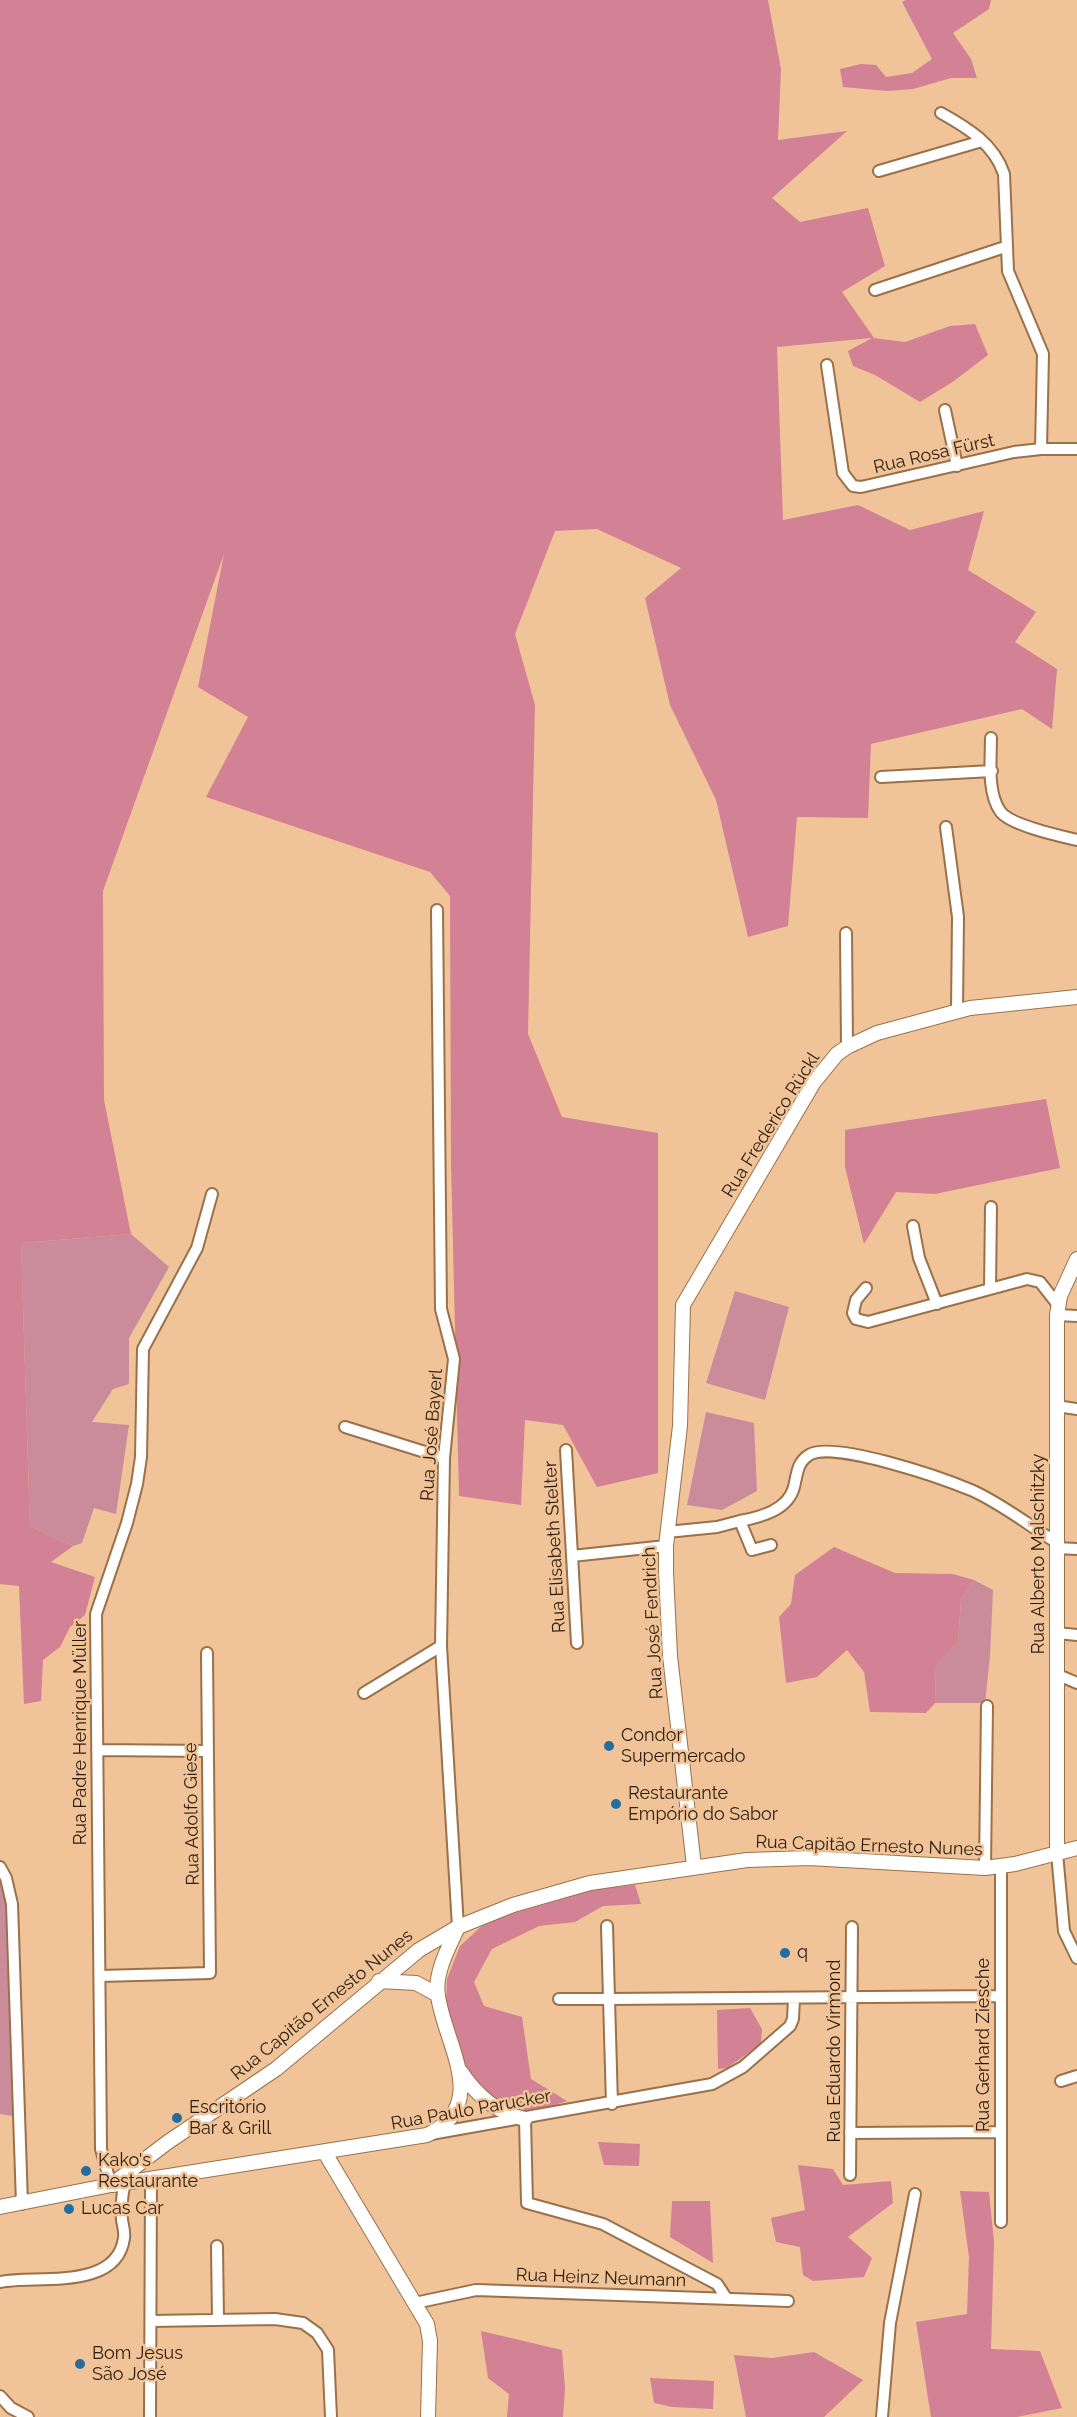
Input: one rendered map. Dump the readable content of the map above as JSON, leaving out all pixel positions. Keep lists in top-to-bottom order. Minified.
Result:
{"streets":{"street":["Rua Rosa Fürst","Rua Frederico Rückl","Rua José Bayerl","Rua Elisabeth Stelter","Rua Alberto Malschitzky","Rua José Fendrich","Rua Padre Henrique Müller","Rua Adolfo Giese","Rua Capitão Ernesto Nunes","Rua Gerhard Ziesche","Rua Eduardo Virmond","Rua Paulo Parucker","Rua Heinz Neumann"]},"crossings":[["Rua Frederico Rückl","Rua José Fendrich"],["Rua José Bayerl","Rua Capitão Ernesto Nunes"],["Rua Alberto Malschitzky","Rua Capitão Ernesto Nunes"],["Rua José Fendrich","Rua Capitão Ernesto Nunes"],["Rua Padre Henrique Müller","Rua Adolfo Giese"],["Rua Padre Henrique Müller","Rua Capitão Ernesto Nunes"],["Rua Padre Henrique Müller","Rua Paulo Parucker"],["Rua Capitão Ernesto Nunes","Rua Gerhard Ziesche"],["Rua Capitão Ernesto Nunes","Rua Paulo Parucker"]],"places":["Condor Supermercado","Restaurante Empório do Sabor","q","Escritório Bar & Grill","Kako's Restaurante","Lucas Car","Bom Jesus São José"]}
